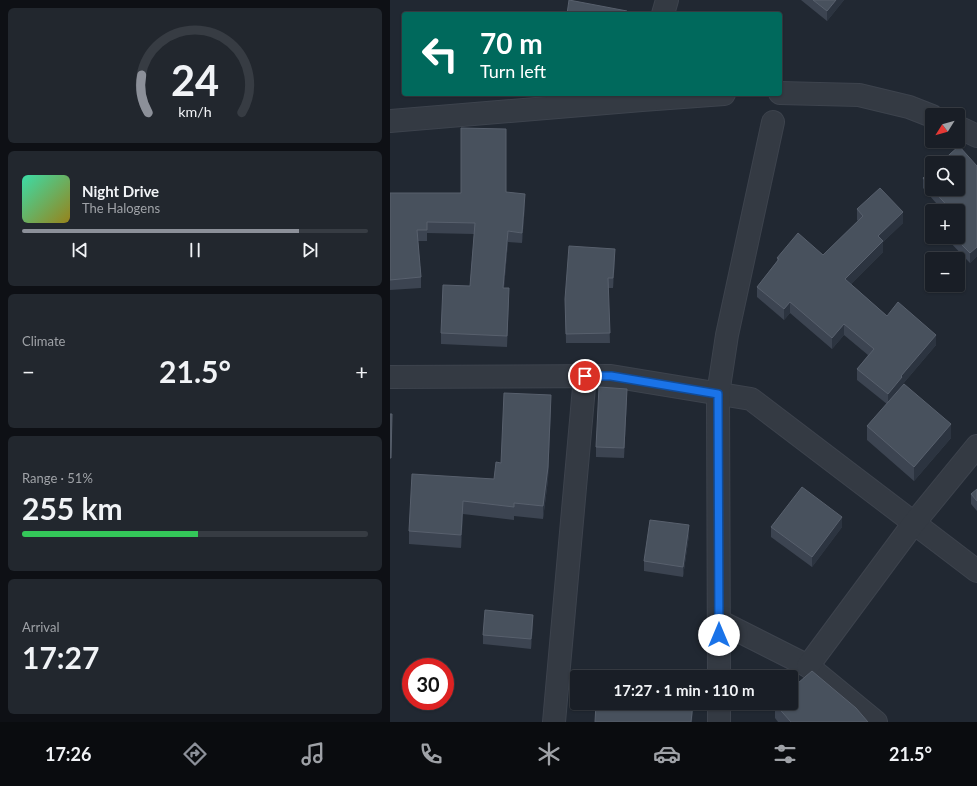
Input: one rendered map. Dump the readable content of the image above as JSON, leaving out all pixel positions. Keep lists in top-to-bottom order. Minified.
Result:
{"north":"bottom left","page":{"turn":["70 m","Turn left"],"map_buttons":["+","−"],"song":["Night Drive","The Halogens"],"tile":["Climate",["Range · 51%","255 km"],["Arrival","17:27"]],"heat":["−","21.5°","+"],"limit":"30","trip":"17:27 · 1 min · 110 m","tabs":["17:26","21.5°"],"gauge":["24","km/h"]}}
